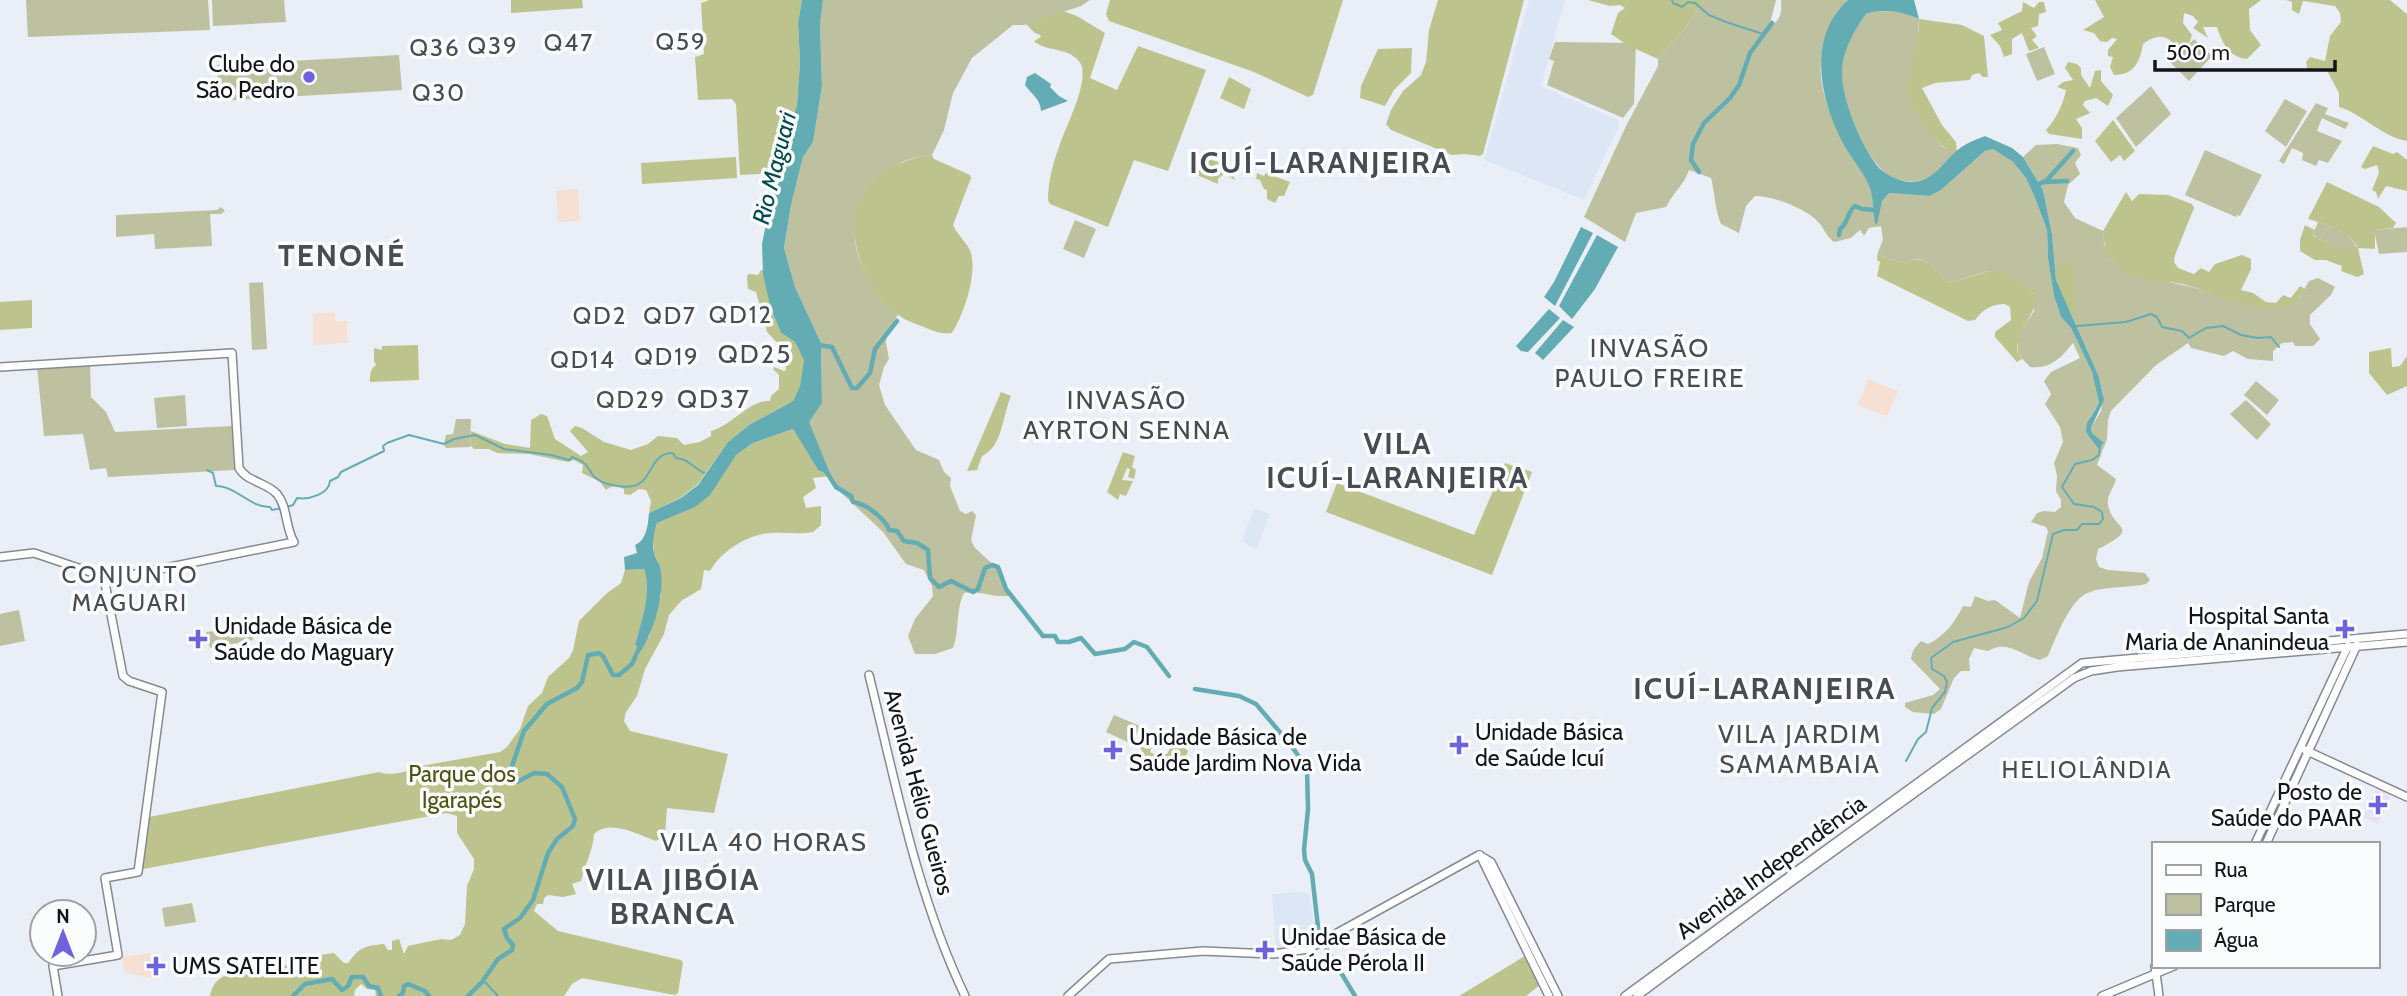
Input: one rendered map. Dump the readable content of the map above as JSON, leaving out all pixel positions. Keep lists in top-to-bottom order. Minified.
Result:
{"streets":{"main road":["Avenida Hélio Gueiros","Avenida Independência"]},"districts":["Q59","Q47","Q39","Q36","Q30","ICUÍ-LARANJEIRA","TENONÉ","QD12","QD2","QD7","INVASÃO PAULO FREIRE","QD25","QD19","QD14","QD29","QD37","INVASÃO AYRTON SENNA","VILA ICUÍ-LARANJEIRA","CONJUNTO MAGUARI","ICUÍ-LARANJEIRA","VILA JARDIM SAMAMBAIA","HELIOLÂNDIA","VILA 40 HORAS","VILA JIBÓIA BRANCA"],"water":["Rio Maguari"],"parks":["Parque dos Igarapés"],"places":{"other":["Clube do São Pedro"],"health":["Hospital Santa Maria de Ananindeua","Unidade Básica de Saúde do Maguary","Unidade Básica de Saúde Icuí","Unidade Básica de Saúde Jardim Nova Vida","Posto de Saúde do PAAR","Unidae Básica de Saúde Pérola II","UMS SATELITE"]},"legend":["Rua","Parque","Água"],"scale_bar":"500 m","north":"top"}
